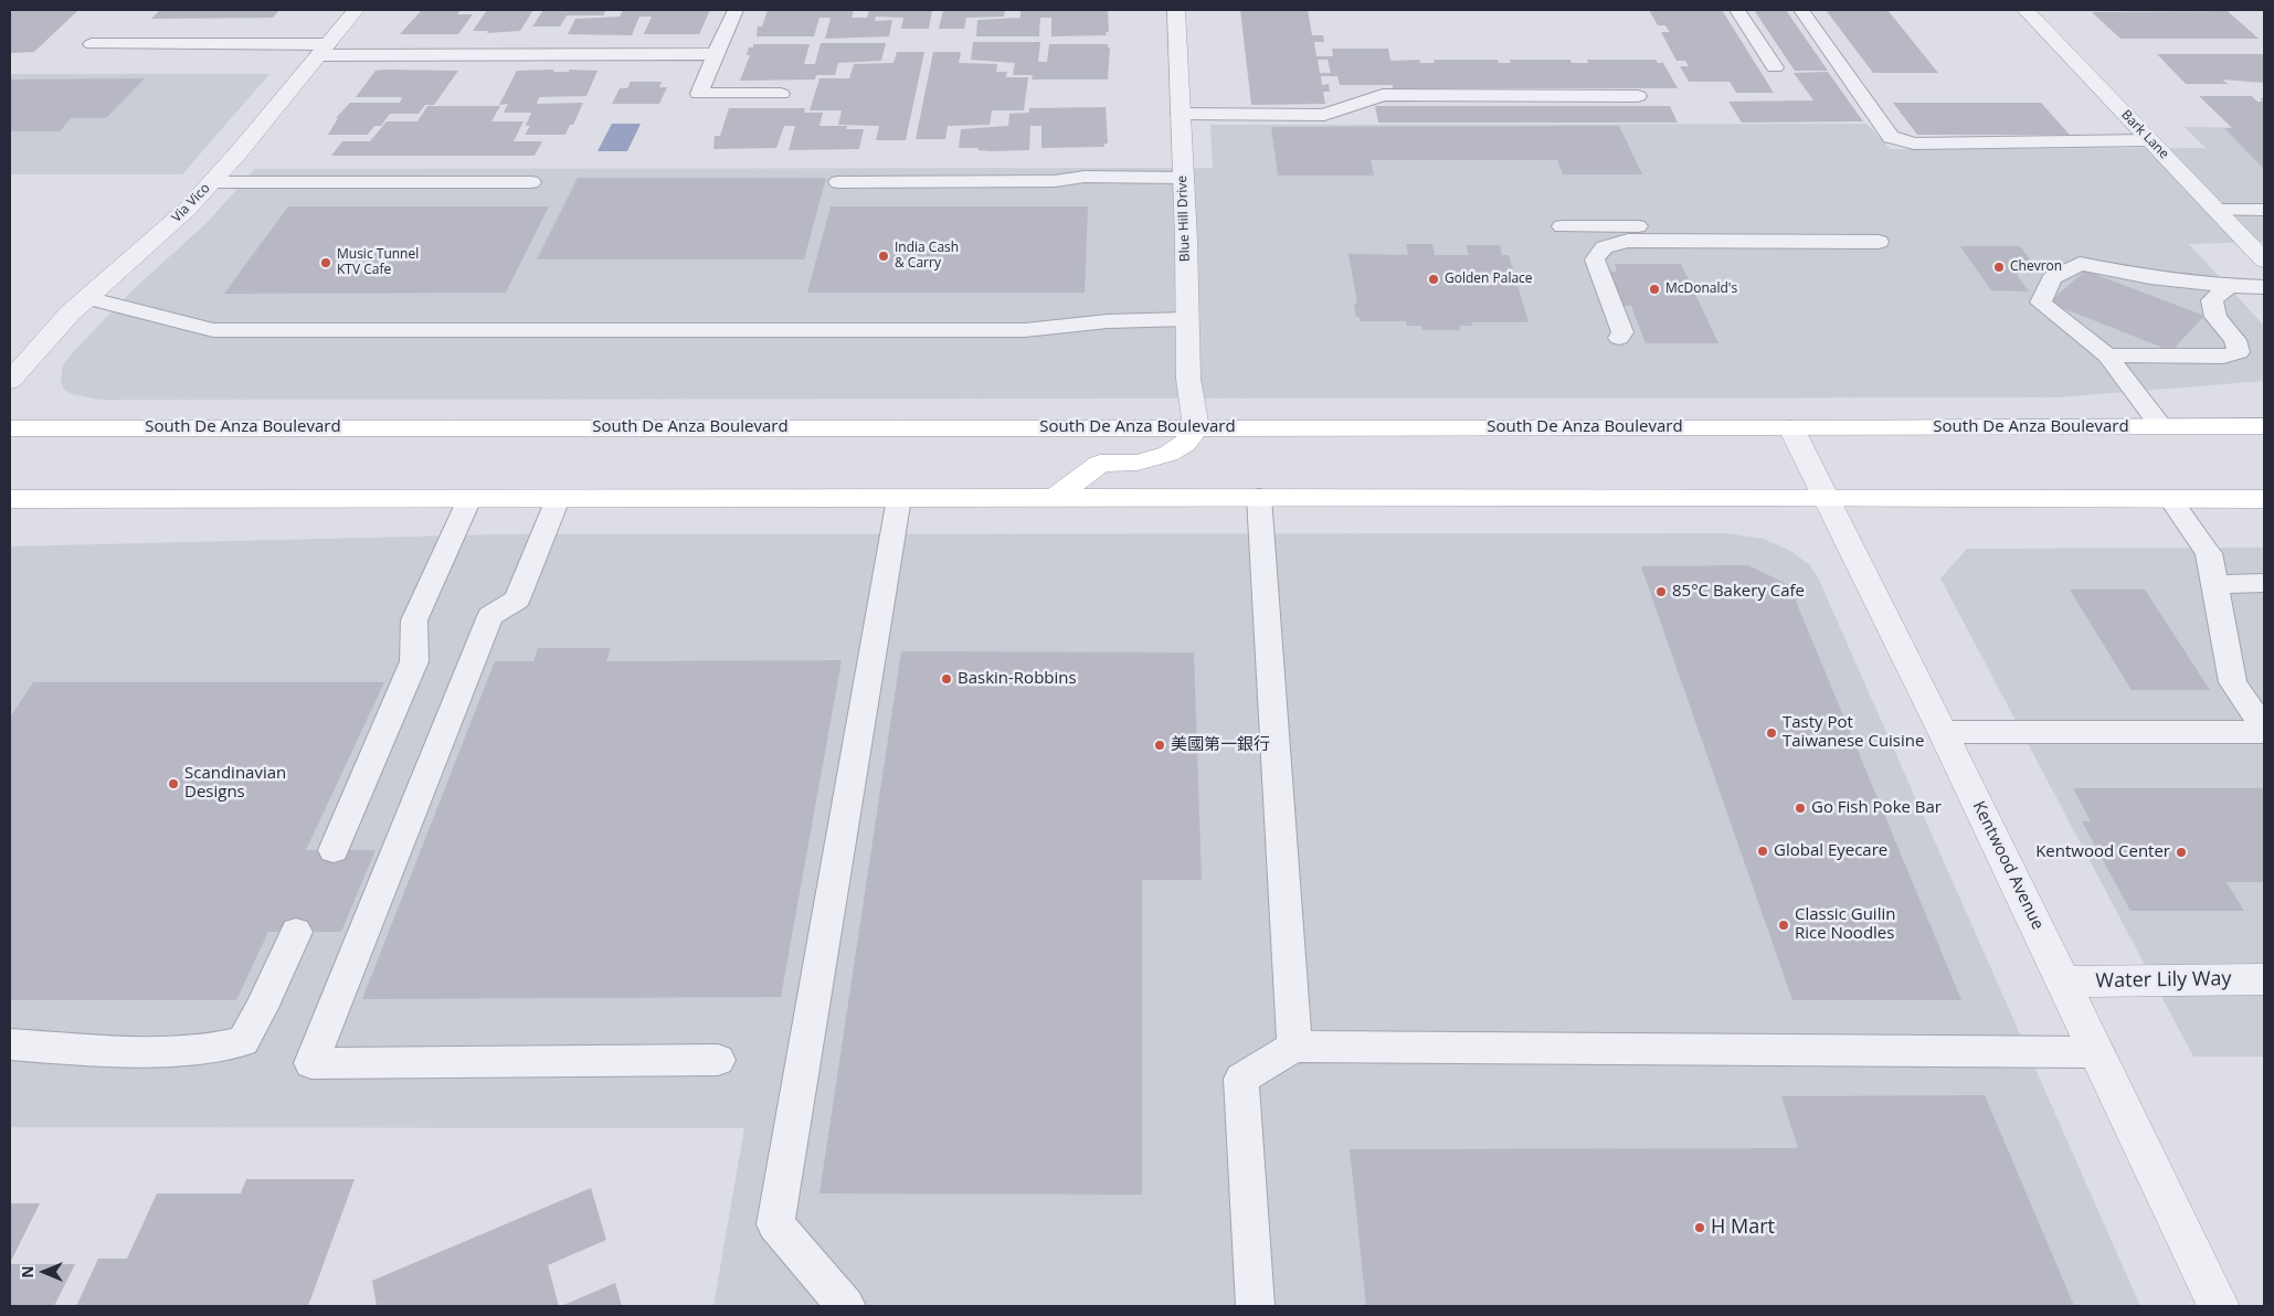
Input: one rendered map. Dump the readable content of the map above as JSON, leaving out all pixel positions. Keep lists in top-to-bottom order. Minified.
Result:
{"streets":{"main road":["South De Anza Boulevard"],"street":["Bark Lane","Via Vico","Blue Hill Drive","Kentwood Avenue","Water Lily Way"]},"crossings":[["Blue Hill Drive","South De Anza Boulevard"],["South De Anza Boulevard","Kentwood Avenue"],["Kentwood Avenue","Water Lily Way"]],"places":["India Cash & Carry","Music Tunnel KTV Cafe","Chevron","Golden Palace","McDonald's","85°C Bakery Cafe","Baskin-Robbins","Tasty Pot Taiwanese Cuisine","美國第一銀行","Scandinavian Designs","Go Fish Poke Bar","Global Eyecare","Kentwood Center","Classic Guilin Rice Noodles","H Mart"],"north":"left"}
